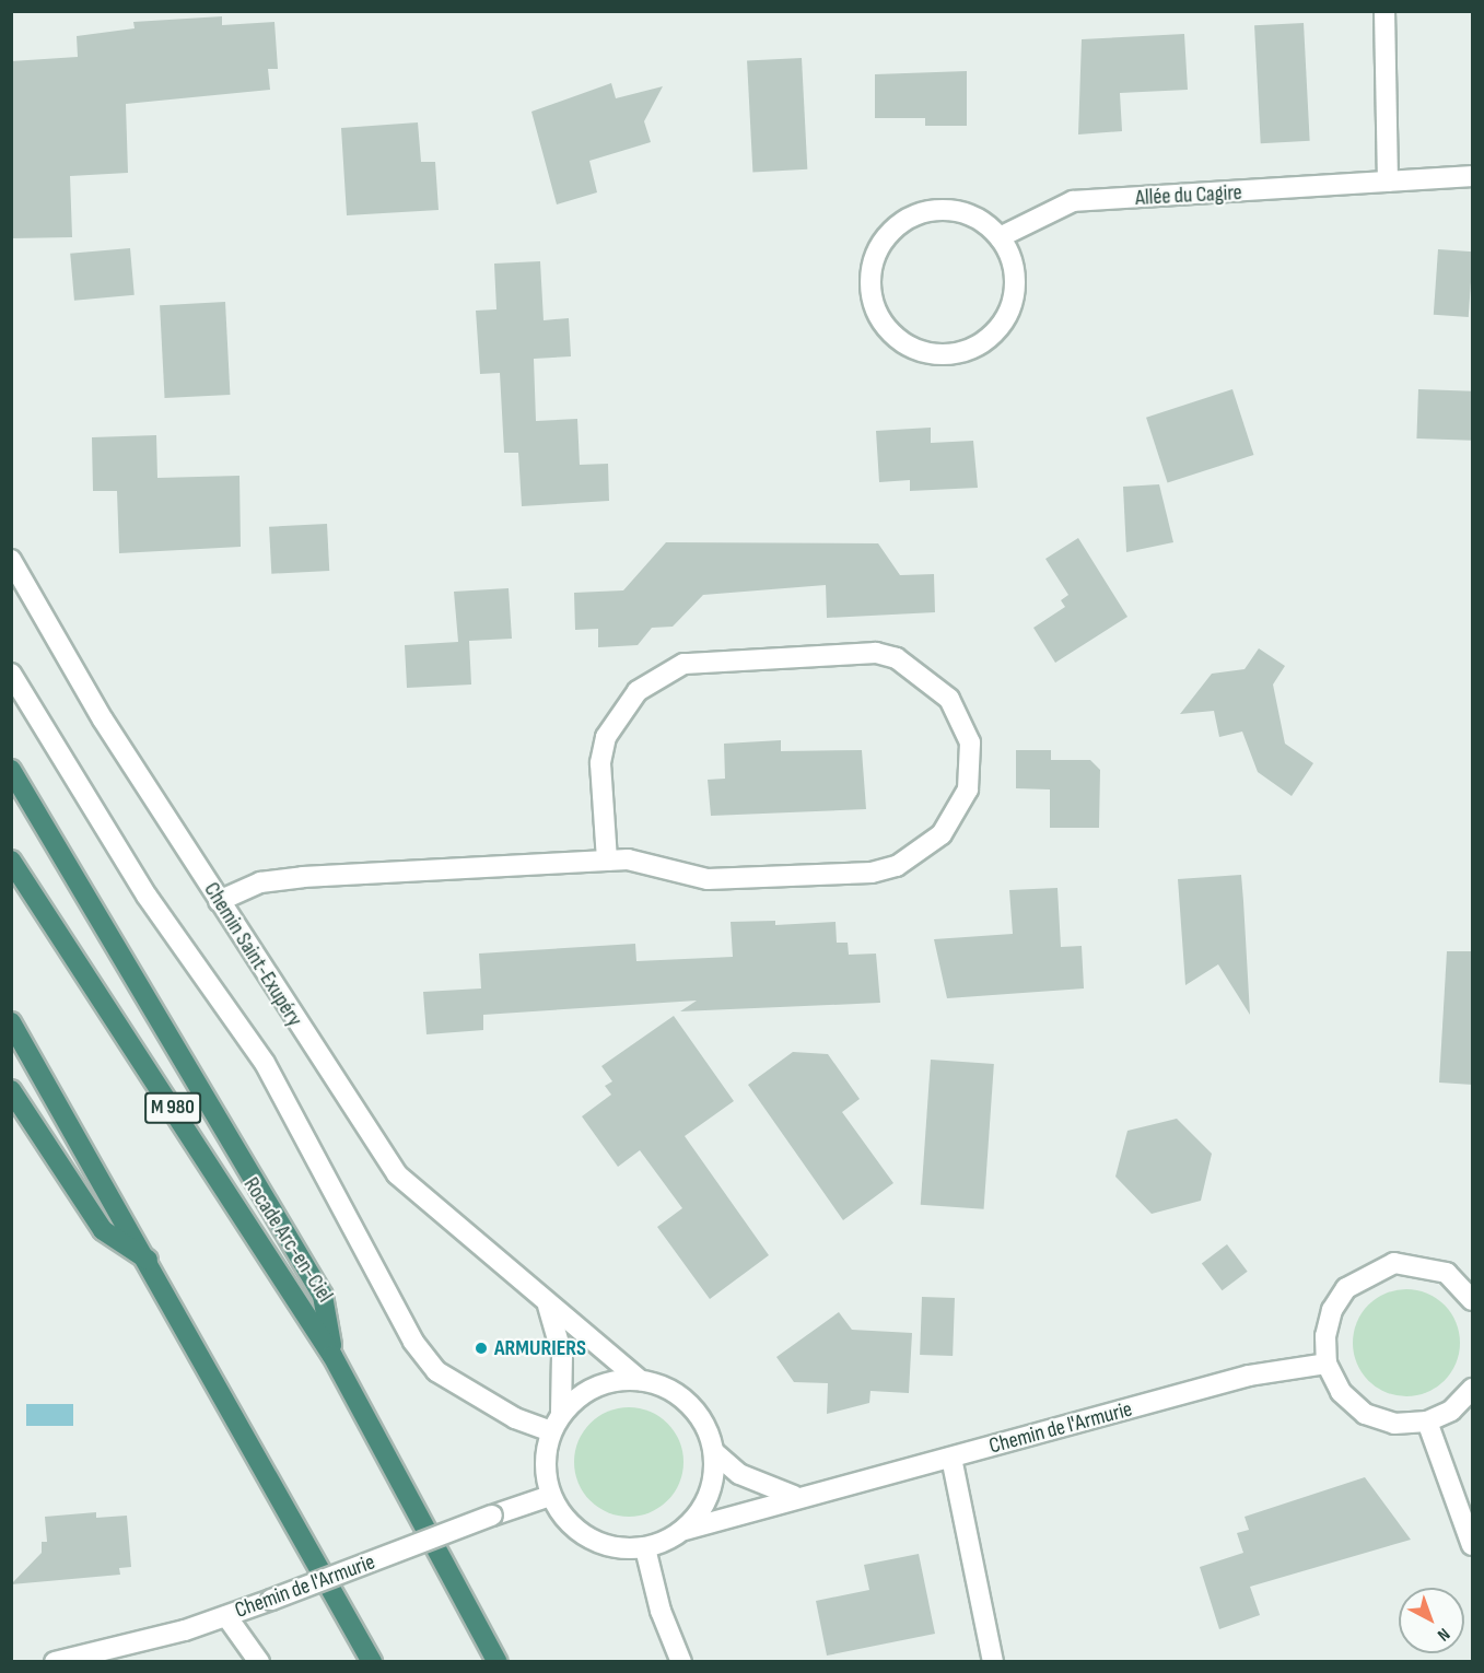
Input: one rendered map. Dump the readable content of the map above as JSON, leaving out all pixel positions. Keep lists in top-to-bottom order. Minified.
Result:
{"streets":{"highway":["M 980","Rocade Arc-en-Ciel"],"street":["Allée du Cagire","Chemin Saint-Exupéry","Chemin de l'Armurie"]},"crossings":[["Chemin Saint-Exupéry","Chemin de l'Armurie"]],"places":["ARMURIERS"],"north":"bottom right"}
